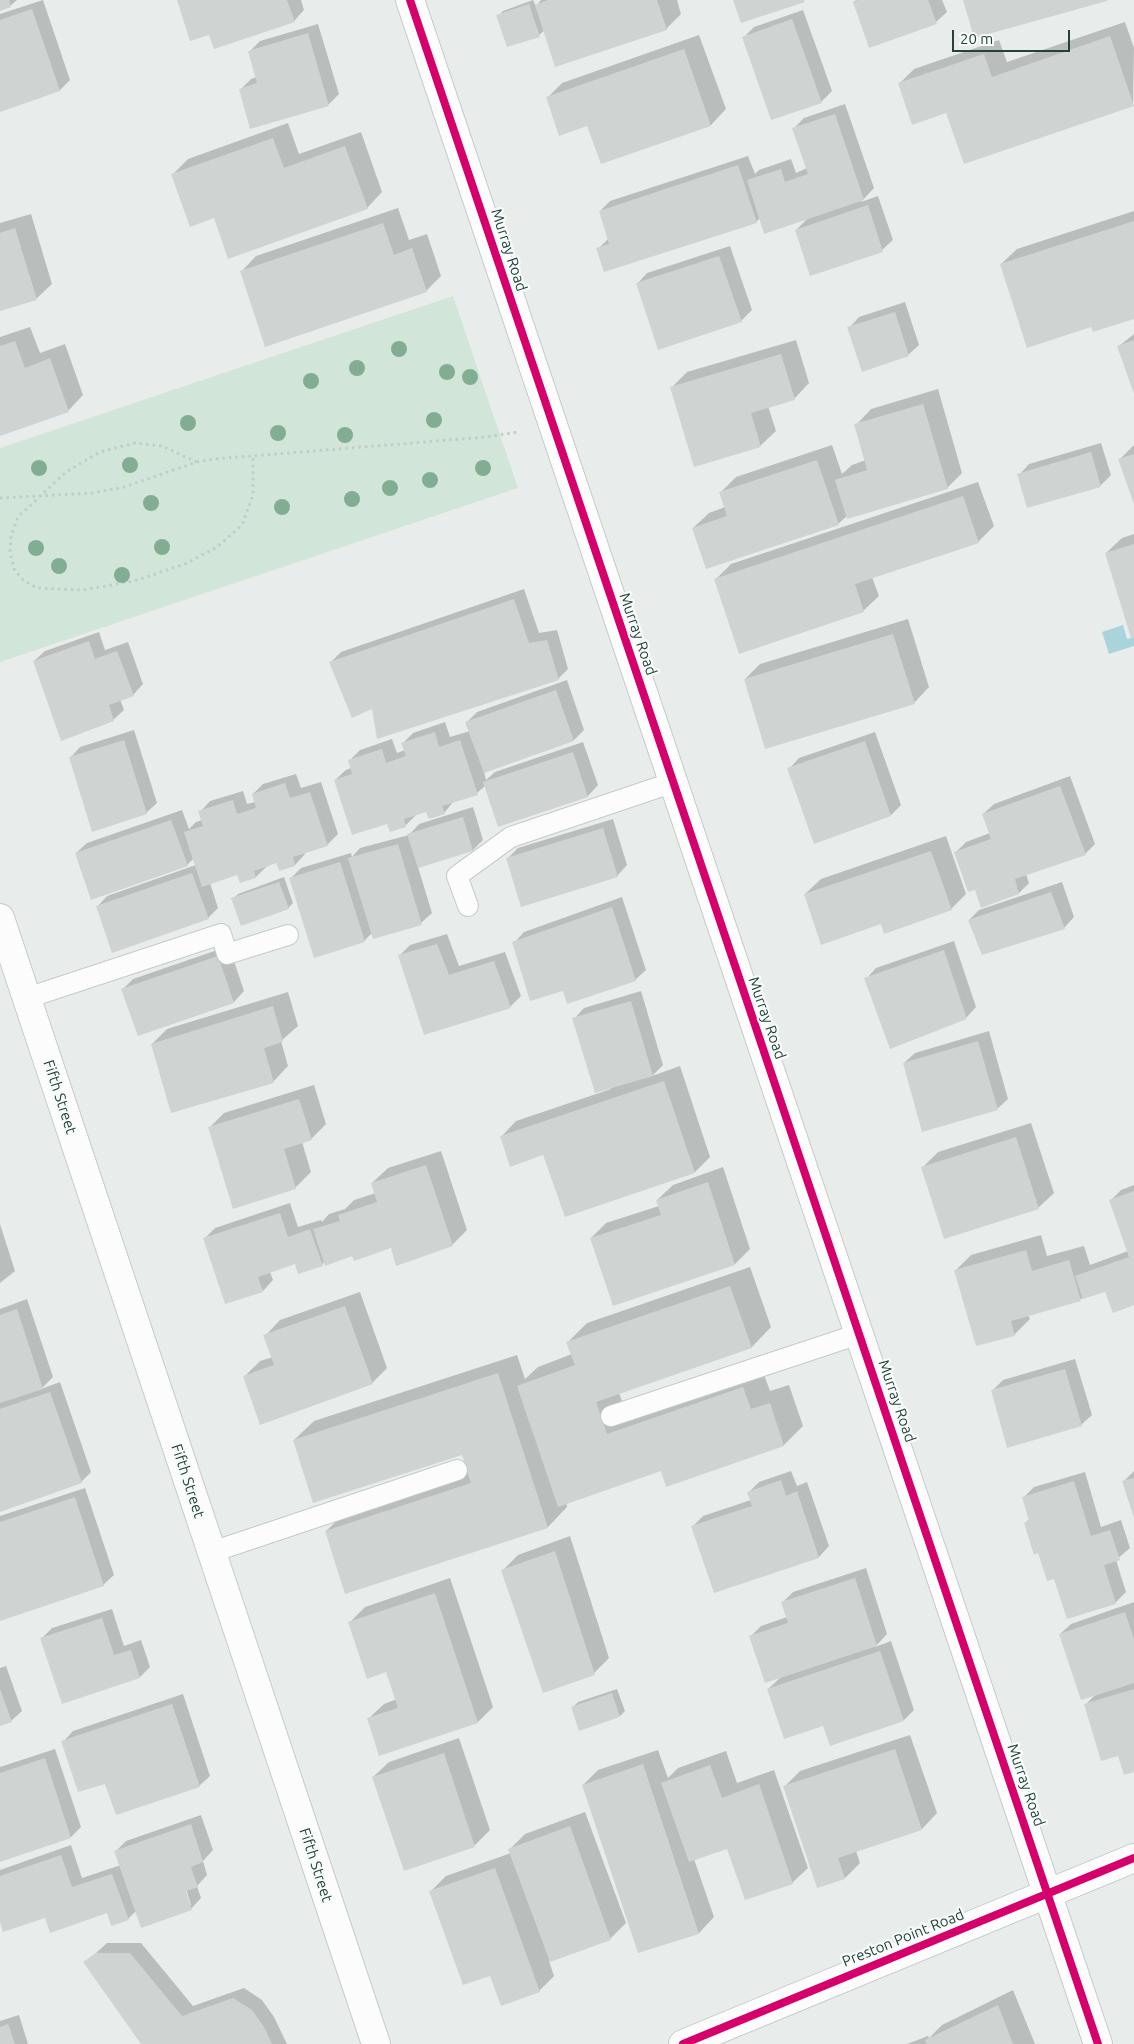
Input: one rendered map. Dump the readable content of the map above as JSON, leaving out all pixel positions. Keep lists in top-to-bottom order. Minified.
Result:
{"streets":{"street":["Murray Road","Fifth Street","Preston Point Road"]},"crossings":[["Murray Road","Preston Point Road"]],"scale_bar":"20 m"}
